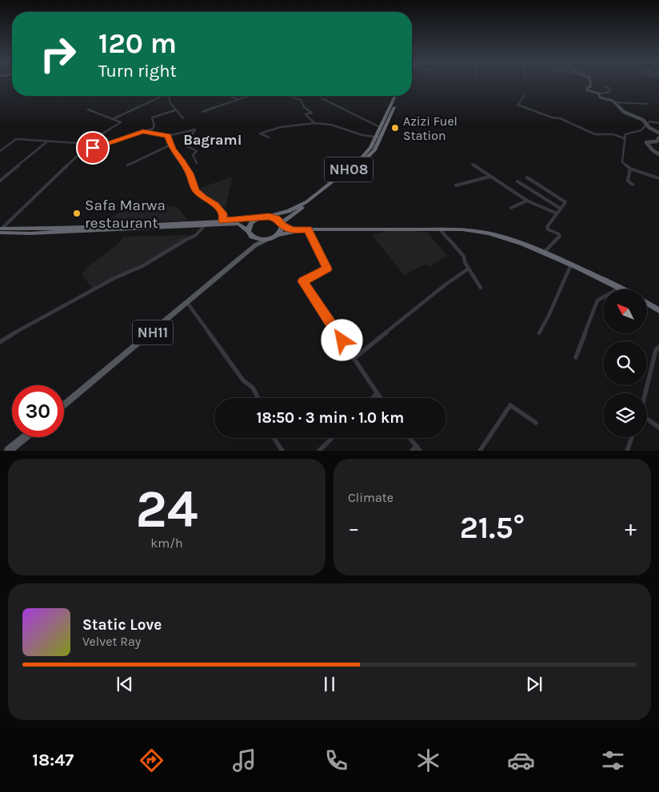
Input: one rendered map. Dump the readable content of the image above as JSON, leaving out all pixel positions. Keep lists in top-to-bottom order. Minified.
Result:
{"streets":{"highway":["NH08"],"main road":["NH11"]},"crossings":[["NH08","NH11"]],"districts":["Bagrami"],"places":["Azizi Fuel Station","Safa Marwa restaurant"],"north":"top left","page":{"turn":["120 m","Turn right"],"limit":"30","trip":"18:50 · 3 min · 1.0 km","tile":[["24","km/h"],"Climate"],"heat":["−","21.5°","+"],"song":["Static Love","Velvet Ray"],"tabs":"18:47"}}
